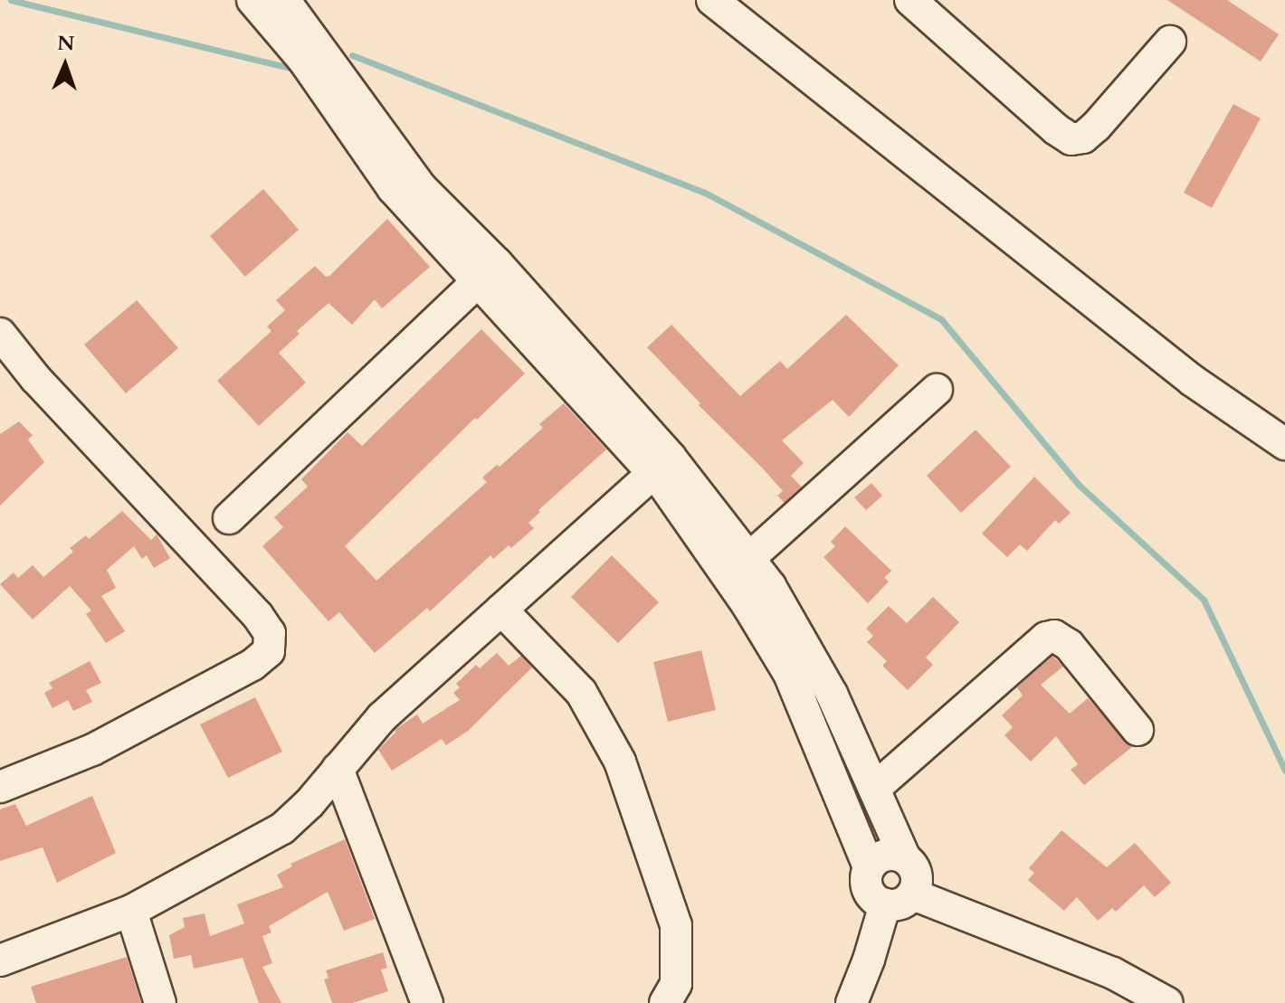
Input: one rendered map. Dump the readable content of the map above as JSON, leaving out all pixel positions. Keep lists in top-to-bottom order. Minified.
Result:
{"north":"top"}
